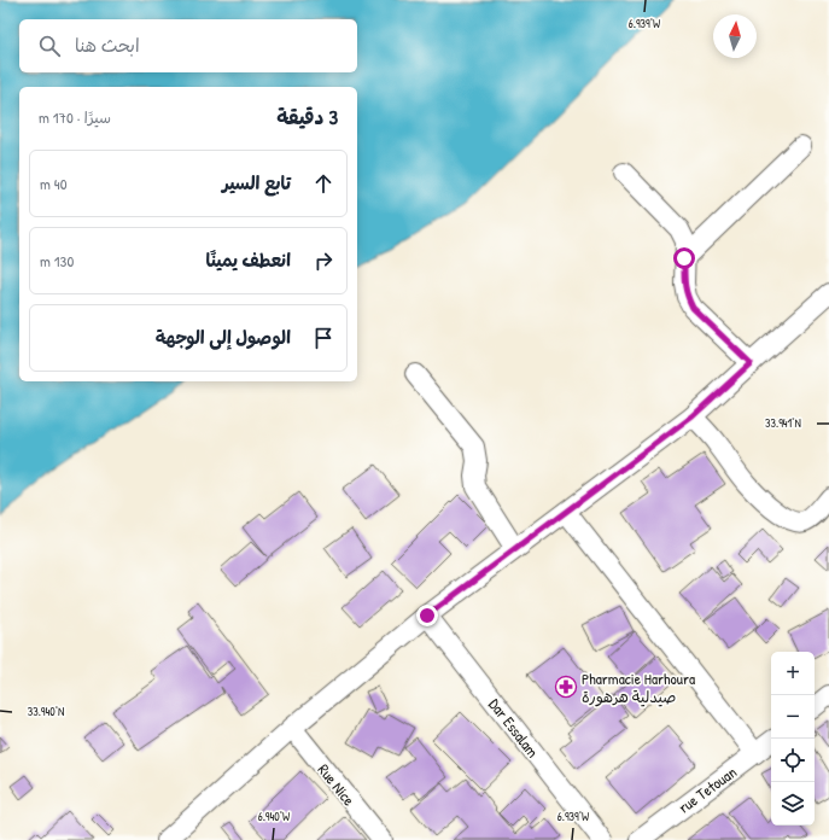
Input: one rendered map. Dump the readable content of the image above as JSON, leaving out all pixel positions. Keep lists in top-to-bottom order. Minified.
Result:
{"streets":{"street":["Dar Essalam","Rue Nice","rue Tetouan"]},"places":{"pharmacy":["Pharmacie Harhoura صيدلية هرهورة"]},"north":"top","page":{"search":"ابحث هنا","heading":["3 دقيقة","سيرًا · 170 m"],"list":[["تابع السير","40 m"],["انعطف يمينًا","130 m"],"الوصول إلى الوجهة"],"map_buttons":["+","−"]},"coordinates":["6.939°W","33.941°N","33.940°N","6.940°W"]}
